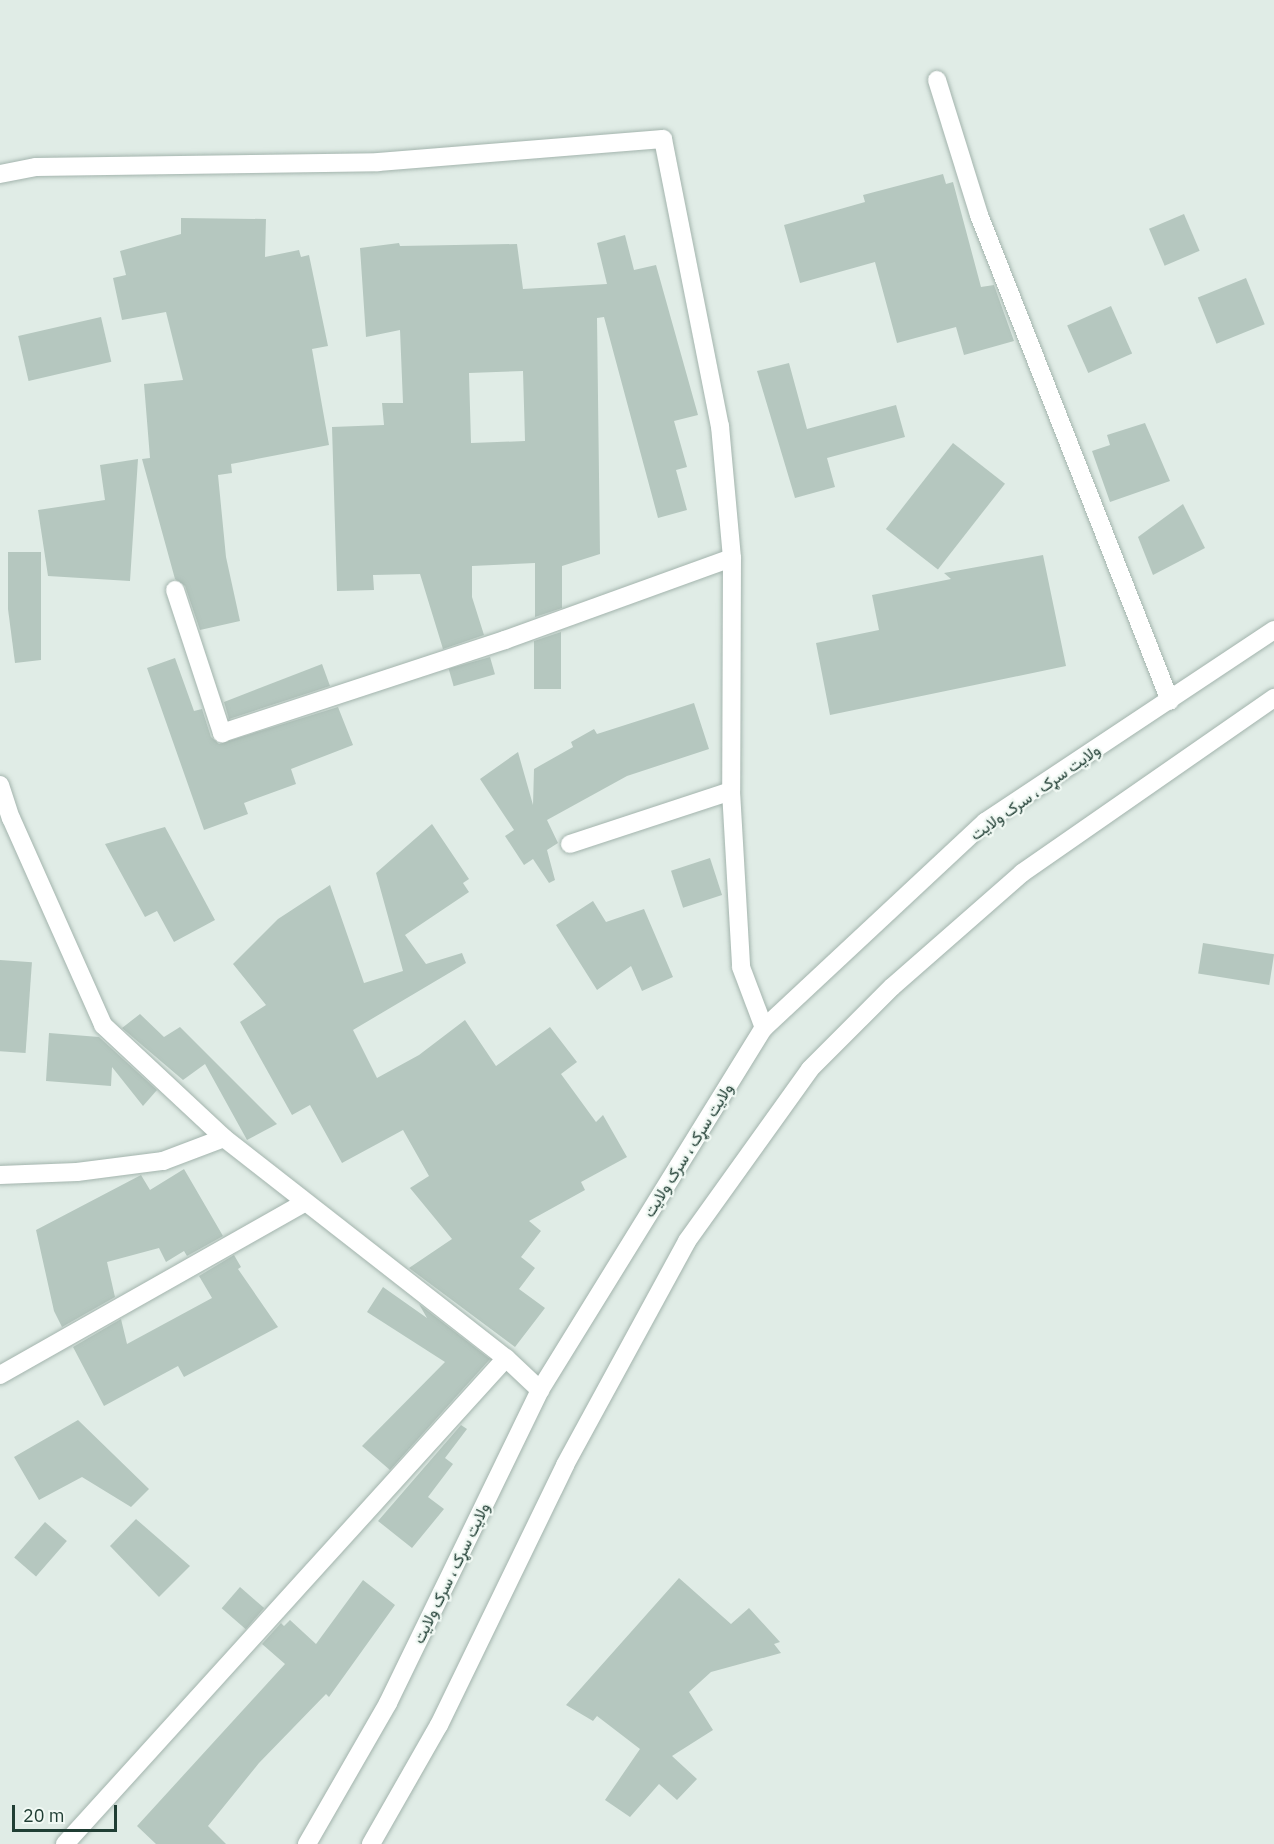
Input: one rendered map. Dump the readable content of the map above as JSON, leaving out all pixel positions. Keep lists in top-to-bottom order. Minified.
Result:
{"streets":{"street":["ولایت سړک ، سرک ولایت"]},"scale_bar":"20 m"}
